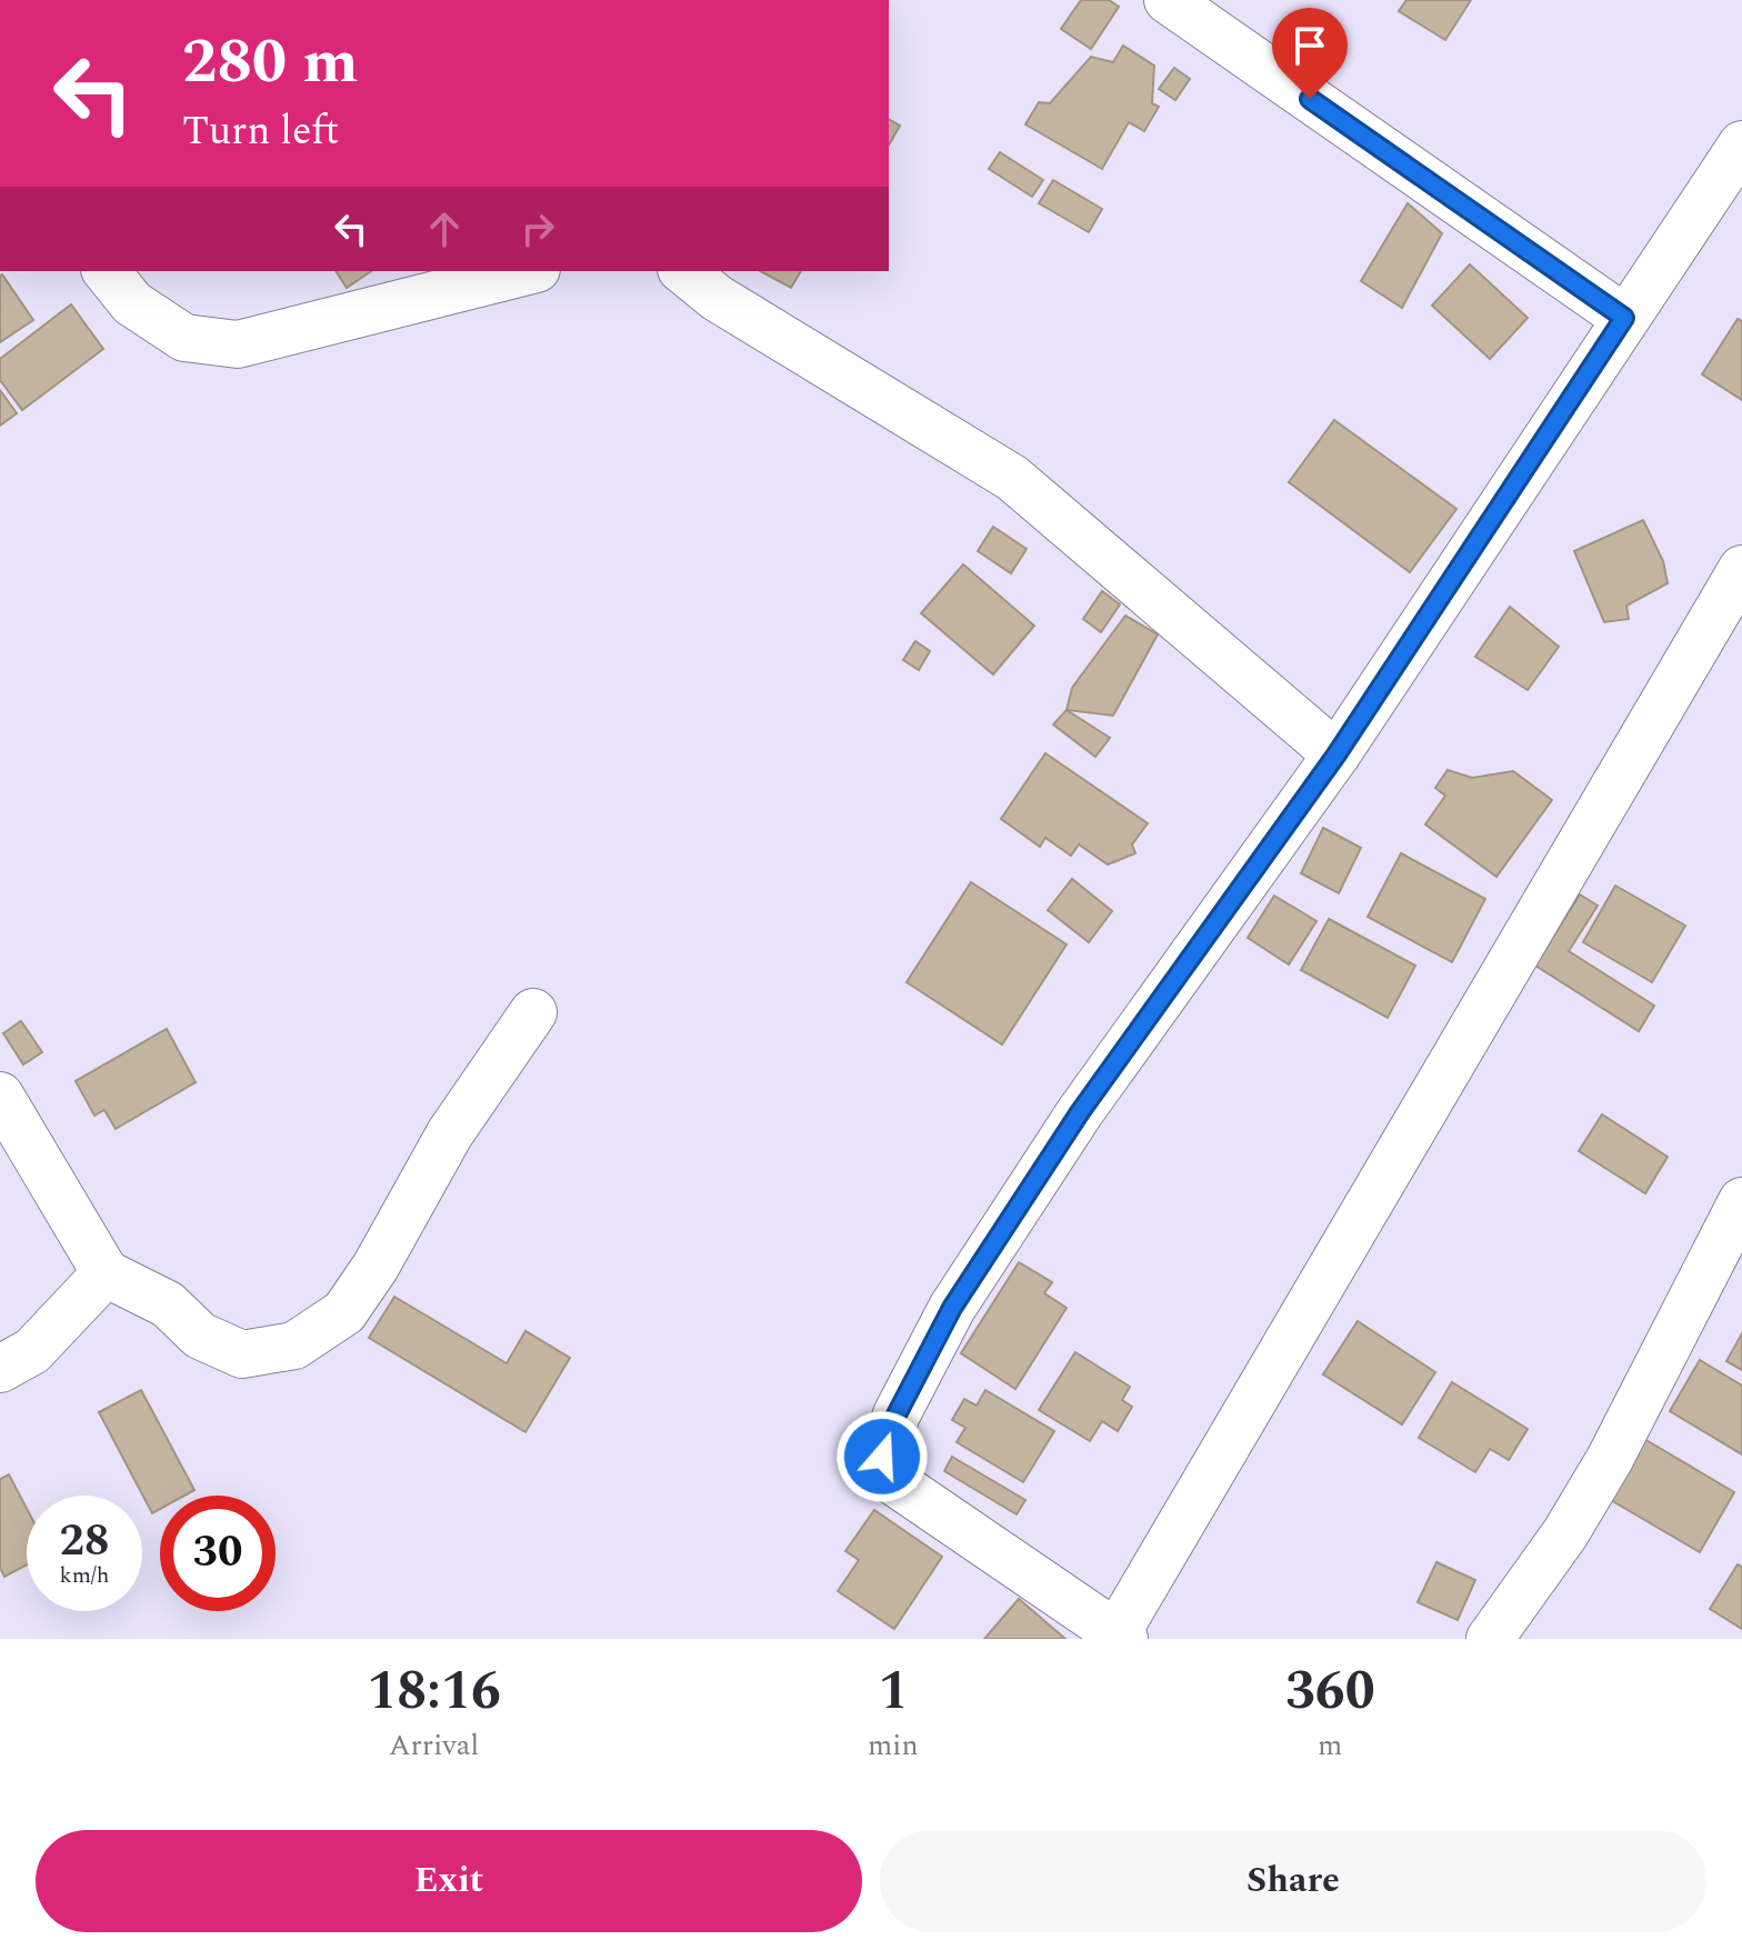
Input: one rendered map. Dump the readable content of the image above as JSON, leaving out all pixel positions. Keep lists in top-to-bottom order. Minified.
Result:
{"page":{"turn":["280 m","Turn left"],"speed":"28 km/h","limit":"30","eta":["18:16","Arrival","1","min","360","m"],"buttons":["Exit","Share"]}}
